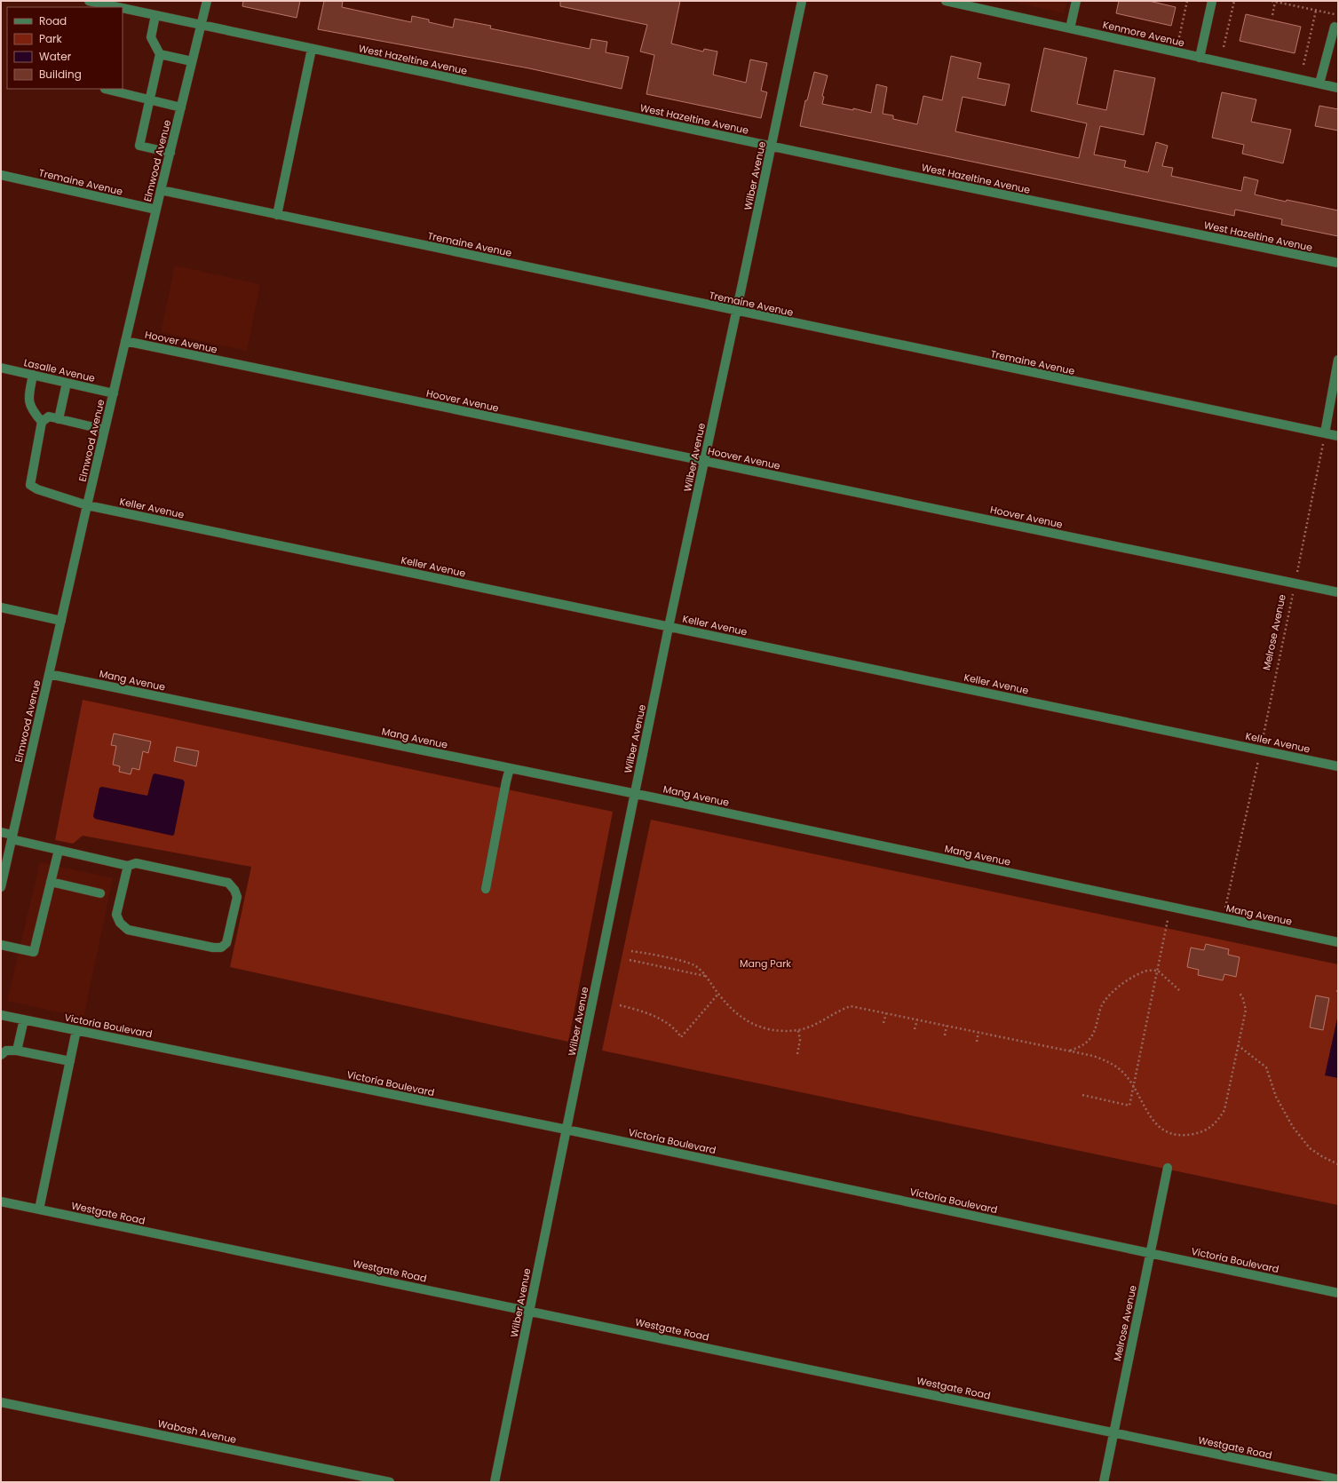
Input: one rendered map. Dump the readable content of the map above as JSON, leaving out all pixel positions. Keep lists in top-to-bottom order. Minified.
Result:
{"streets":{"street":["Kenmore Avenue","West Hazeltine Avenue","Elmwood Avenue","Wilber Avenue","Tremaine Avenue","Hoover Avenue","Lasalle Avenue","Keller Avenue","Melrose Avenue","Mang Avenue","Victoria Boulevard","Westgate Road","Wabash Avenue"]},"crossings":[["West Hazeltine Avenue","Elmwood Avenue"],["West Hazeltine Avenue","Wilber Avenue"],["Elmwood Avenue","Tremaine Avenue"],["Elmwood Avenue","Hoover Avenue"],["Elmwood Avenue","Lasalle Avenue"],["Elmwood Avenue","Keller Avenue"],["Elmwood Avenue","Mang Avenue"],["Wilber Avenue","Tremaine Avenue"],["Wilber Avenue","Hoover Avenue"],["Wilber Avenue","Keller Avenue"],["Wilber Avenue","Mang Avenue"],["Wilber Avenue","Victoria Boulevard"],["Wilber Avenue","Westgate Road"],["Tremaine Avenue","Melrose Avenue"],["Hoover Avenue","Melrose Avenue"],["Keller Avenue","Melrose Avenue"],["Melrose Avenue","Victoria Boulevard"],["Melrose Avenue","Westgate Road"]],"parks":["Mang Park"],"legend":["Road","Park","Water","Building"]}
